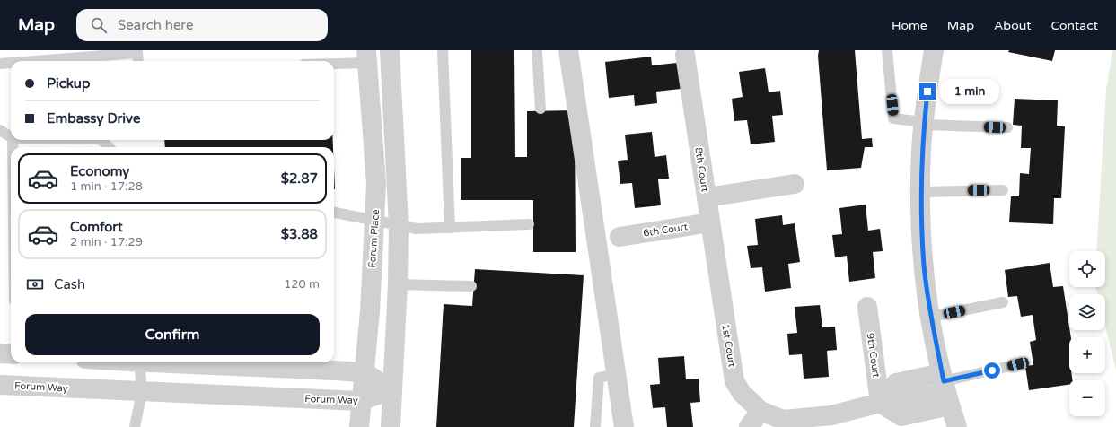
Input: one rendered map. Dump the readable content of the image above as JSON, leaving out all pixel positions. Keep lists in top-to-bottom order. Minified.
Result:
{"streets":{"street":["8th Court","6th Court","Forum Place","1st Court","9th Court","Forum Way"]},"crossings":[["8th Court","1st Court"],["6th Court","1st Court"],["Forum Place","Forum Way"],["1st Court","9th Court"]],"page":{"header":"Map","search":"Search here","nav":["Home","Map","About","Contact"],"banner":["Pickup","Embassy Drive"],"bubble":"1 min","list":[{"name":"Economy","note":"1 min · 17:28","value":"$2.87"},{"name":"Comfort","note":"2 min · 17:29","value":"$3.88"}],"map_buttons":["+","−"],"pay":["Cash","120 m"],"buttons":"Confirm"}}
